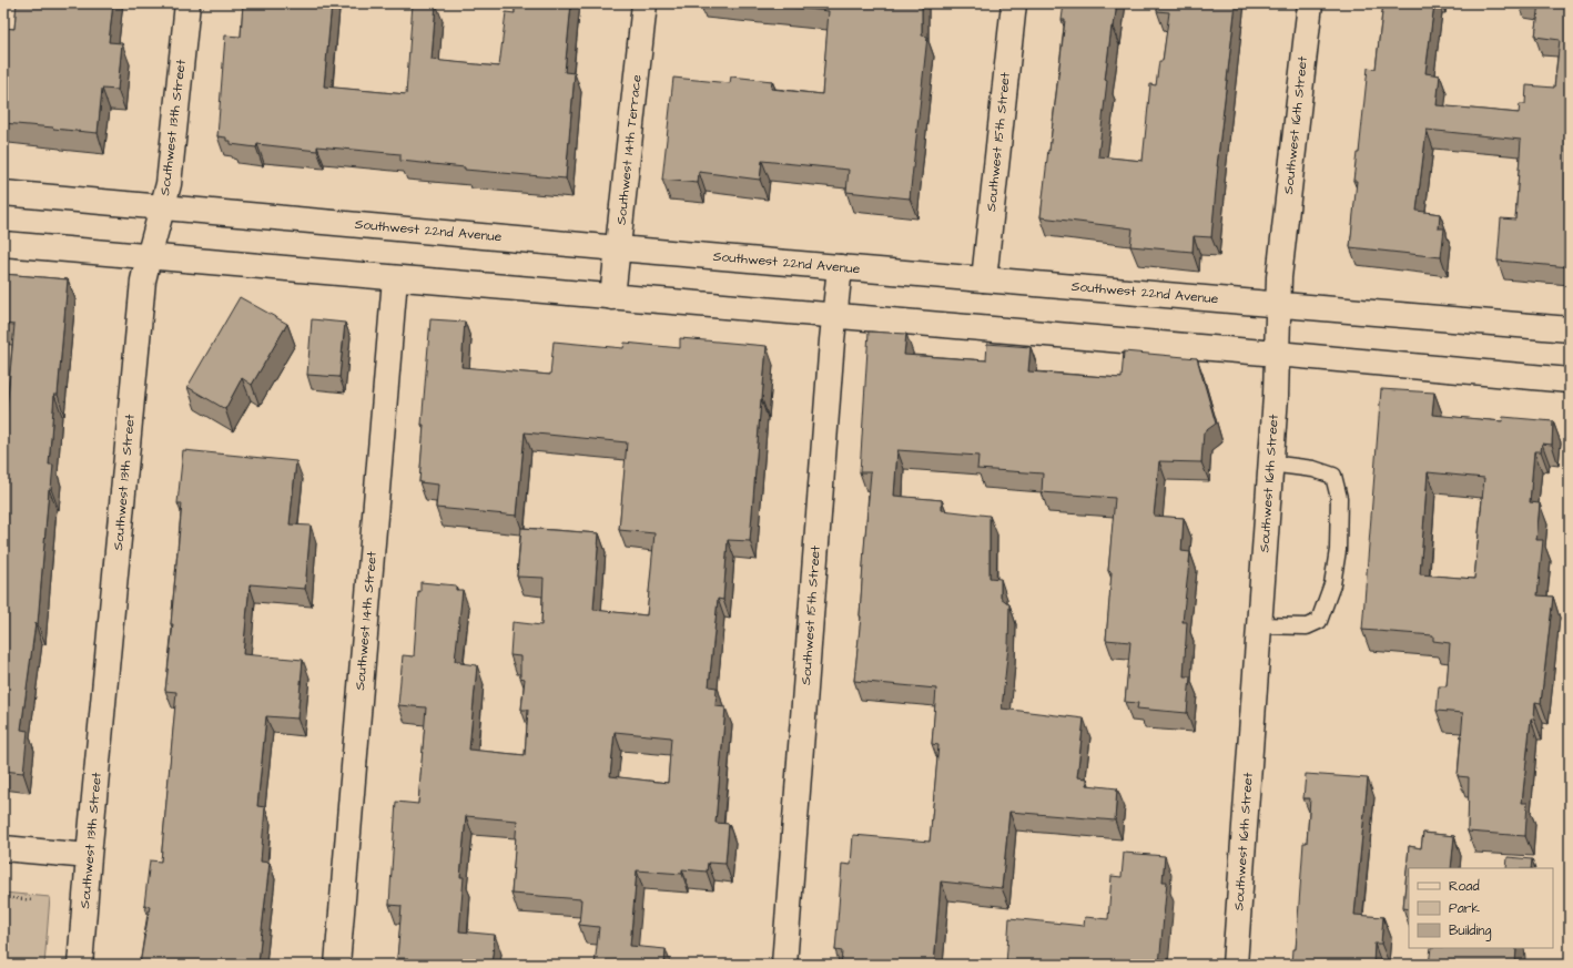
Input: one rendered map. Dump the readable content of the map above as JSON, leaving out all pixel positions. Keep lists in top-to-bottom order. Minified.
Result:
{"streets":{"street":["Southwest 16th Street","Southwest 13th Street","Southwest 15th Street","Southwest 14th Terrace","Southwest 22nd Avenue","Southwest 14th Street"]},"crossings":[["Southwest 16th Street","Southwest 22nd Avenue"],["Southwest 13th Street","Southwest 22nd Avenue"],["Southwest 15th Street","Southwest 22nd Avenue"],["Southwest 14th Terrace","Southwest 22nd Avenue"]],"legend":["Road","Park","Building"]}
